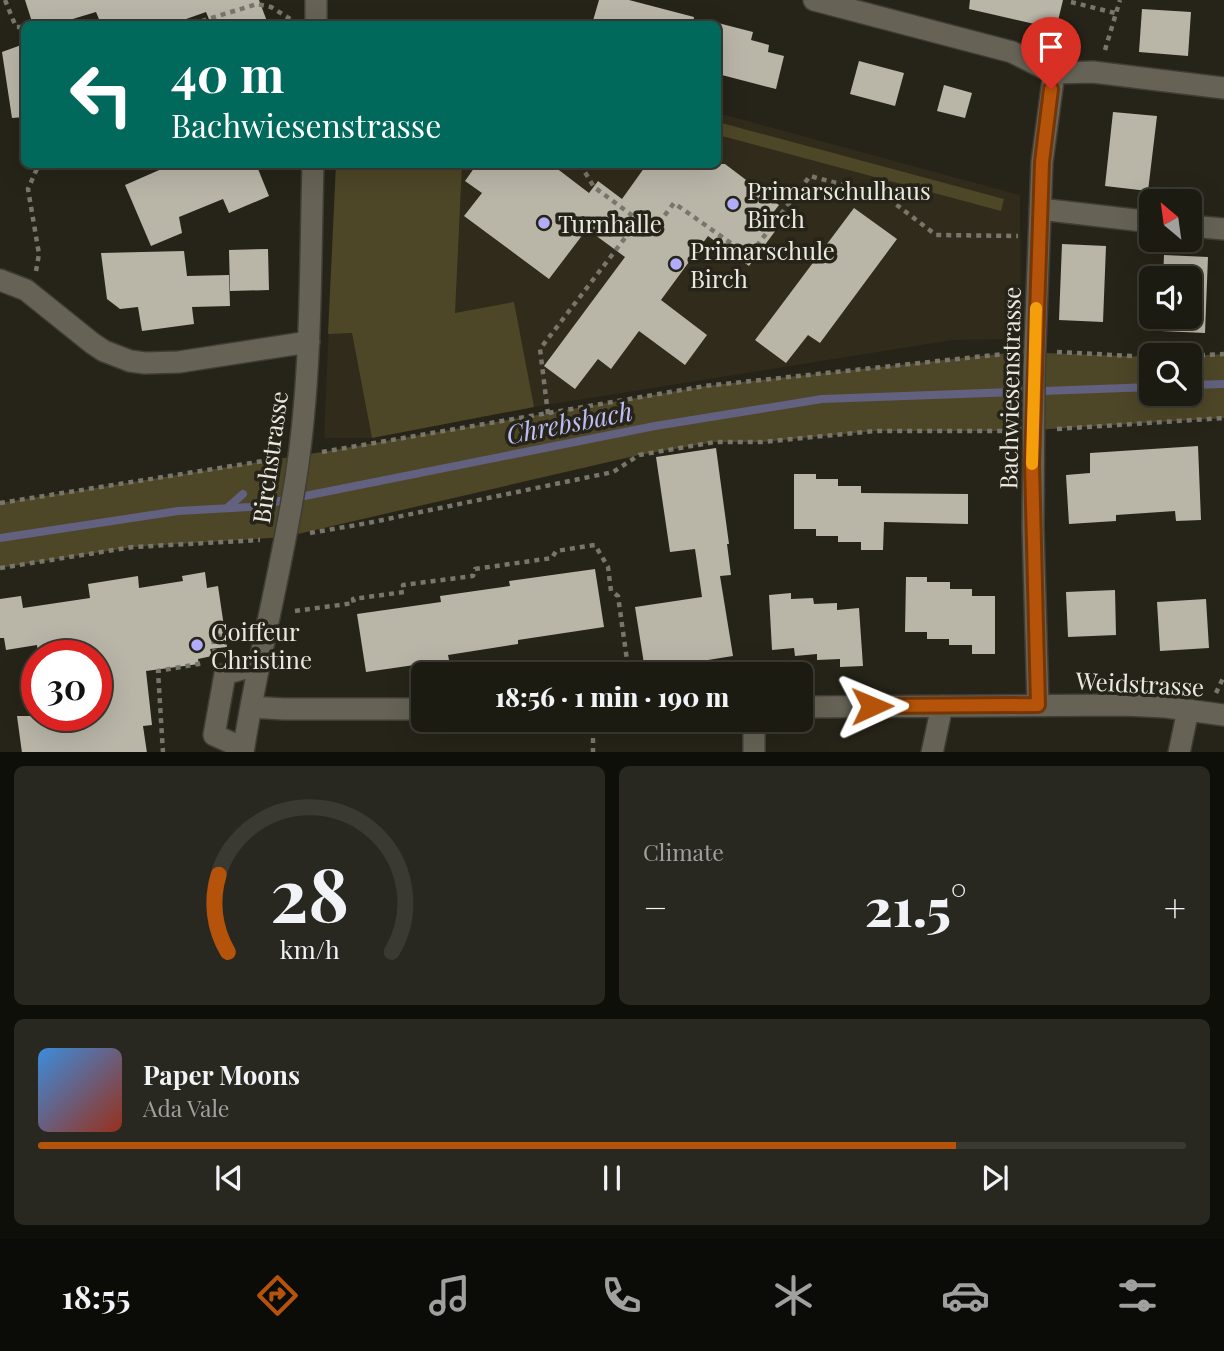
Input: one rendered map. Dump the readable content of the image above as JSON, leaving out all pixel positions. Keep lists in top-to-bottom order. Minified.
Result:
{"streets":{"street":["Bachwiesenstrasse","Birchstrasse","Weidstrasse"]},"crossings":[["Bachwiesenstrasse","Weidstrasse"]],"water":["Chrebsbach"],"places":["Primarschulhaus Birch","Turnhalle","Primarschule Birch","Coiffeur Christine"],"north":"top left","page":{"turn":["40 m","Bachwiesenstrasse"],"limit":"30","trip":"18:56 · 1 min · 190 m","tile":"Climate","heat":["−","21.5°","+"],"song":["Paper Moons","Ada Vale"],"tabs":"18:55","gauge":["28","km/h"]}}
